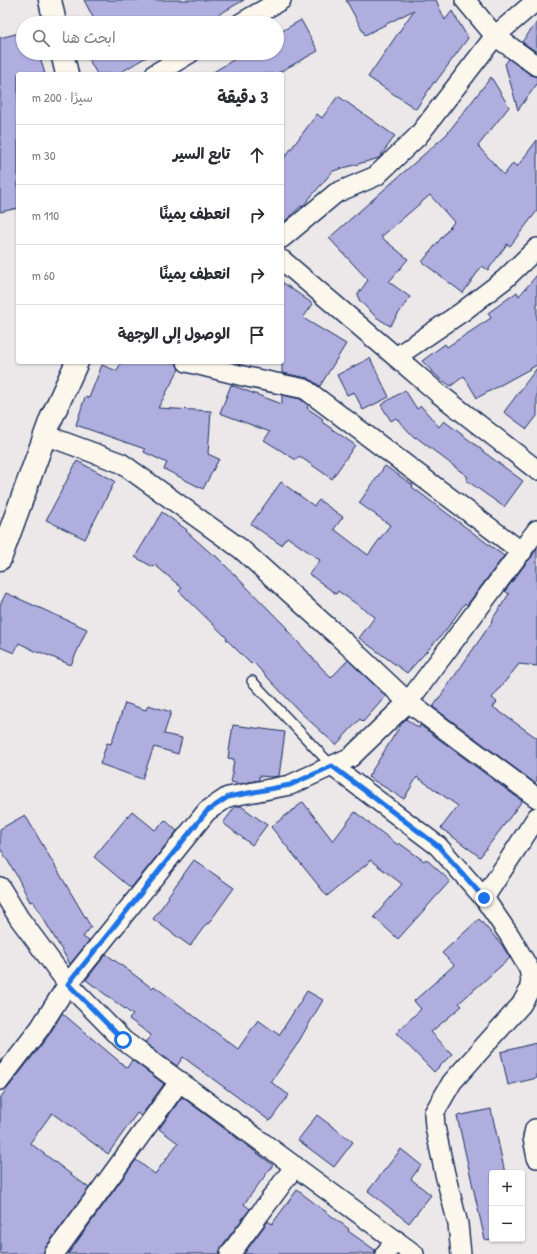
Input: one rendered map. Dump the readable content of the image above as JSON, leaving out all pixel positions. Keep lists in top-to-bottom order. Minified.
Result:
{"page":{"search":"ابحث هنا","heading":["3 دقيقة","سيرًا · 200 m"],"list":[["تابع السير","30 m"],["انعطف يمينًا","110 m"],["انعطف يمينًا","60 m"],"الوصول إلى الوجهة"],"map_buttons":["+","−"]}}
